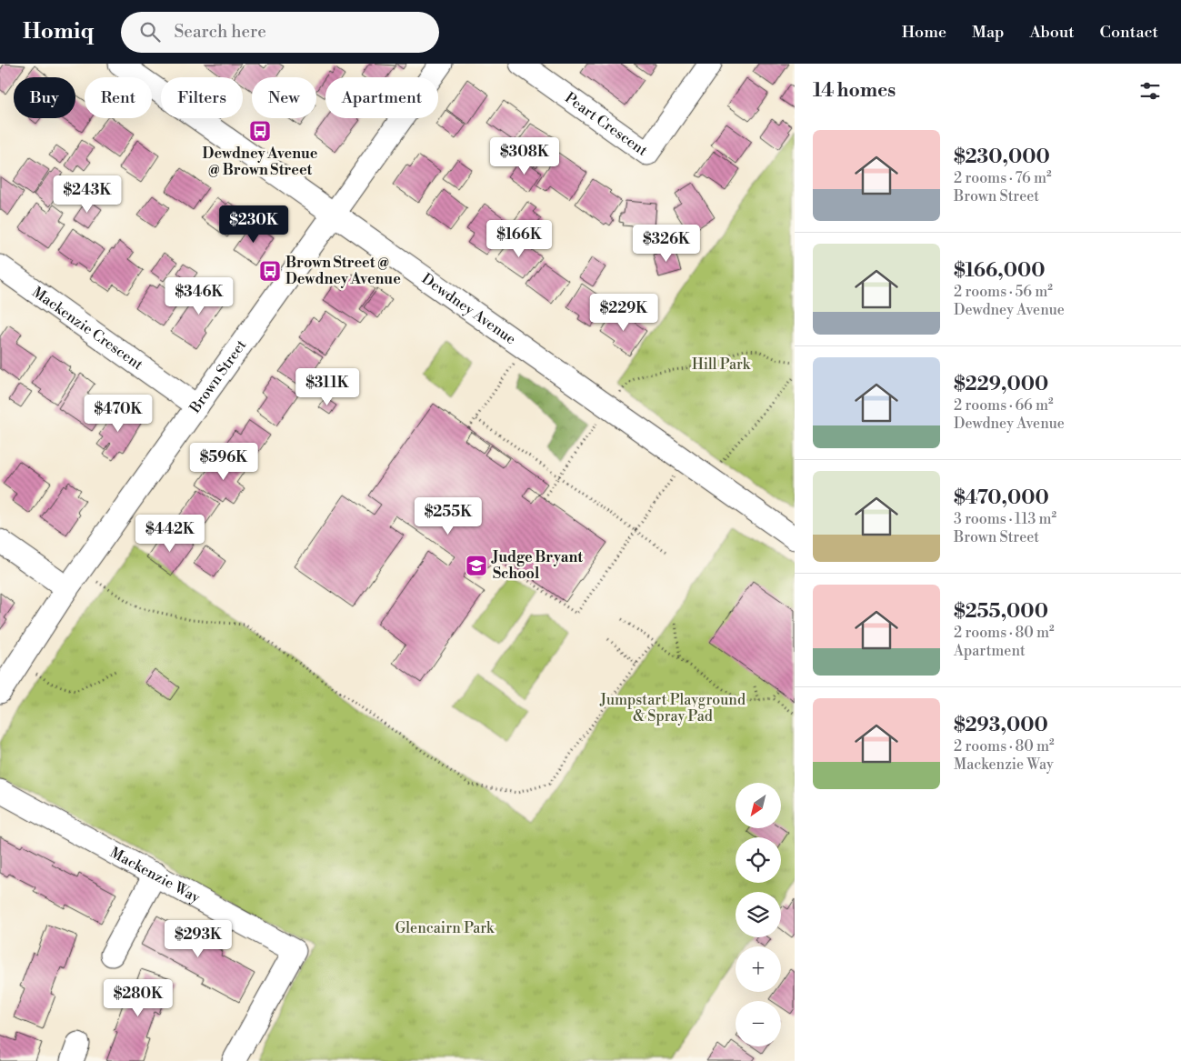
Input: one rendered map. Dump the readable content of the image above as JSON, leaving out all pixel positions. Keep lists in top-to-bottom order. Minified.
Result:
{"streets":{"street":["Peart Crescent","Dewdney Avenue","Mackenzie Crescent","Brown Street","Mackenzie Way"]},"crossings":[["Dewdney Avenue","Brown Street"],["Mackenzie Crescent","Brown Street"]],"parks":["Hill Park","Jumpstart Playground & Spray Pad","Glencairn Park"],"places":{"bus stop":["Dewdney Avenue @ Brown Street","Brown Street @ Dewdney Avenue"],"school or university":["Judge Bryant School"]},"north":"bottom left","page":{"header":"Homiq","search":"Search here","nav":["Home","Map","About","Contact"],"heading":"14 homes","chip":["Buy","Rent","Filters","New","Apartment"],"list":[{"name":"$230,000","note":"2 rooms · 76 m² · Brown Street"},{"name":"$166,000","note":"2 rooms · 56 m² · Dewdney Avenue"},{"name":"$229,000","note":"2 rooms · 66 m² · Dewdney Avenue"},{"name":"$470,000","note":"3 rooms · 113 m² · Brown Street"},{"name":"$255,000","note":"2 rooms · 80 m² · Apartment"},{"name":"$293,000","note":"2 rooms · 80 m² · Mackenzie Way"}],"price":["$308K","$243K","$230K","$166K","$326K","$346K","$229K","$311K","$470K","$596K","$255K","$442K","$293K","$280K"],"map_buttons":["+","−"]}}
